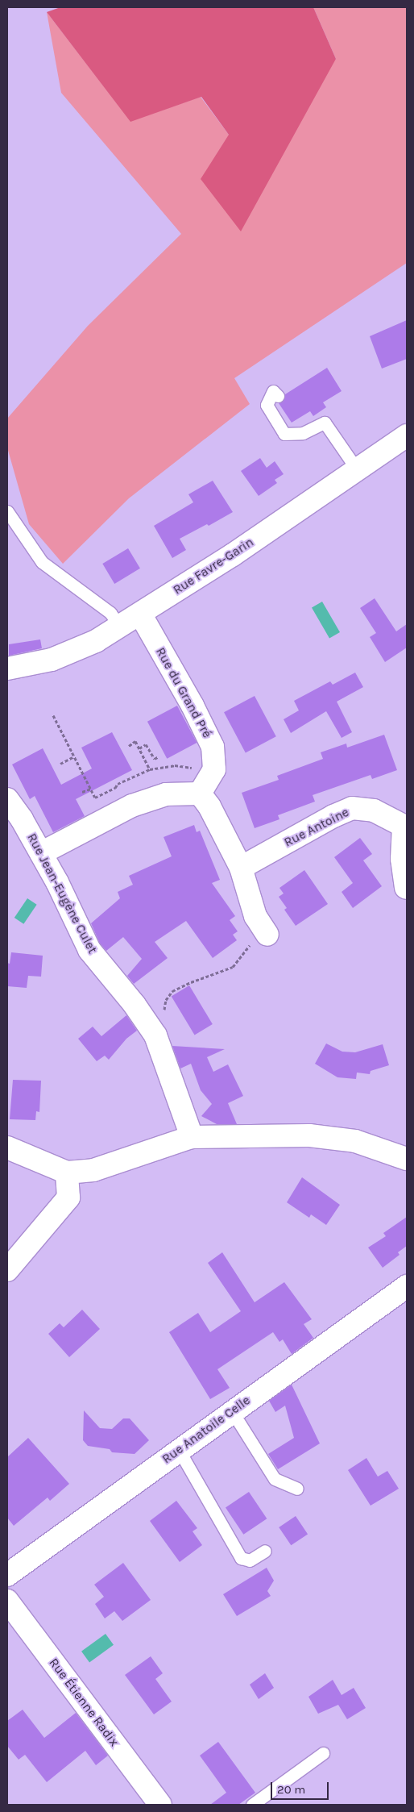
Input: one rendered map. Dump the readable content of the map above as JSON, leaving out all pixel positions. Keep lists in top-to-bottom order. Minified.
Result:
{"streets":{"street":["Rue Favre-Garin","Rue du Grand Pré","Rue Antoine","Rue Jean-Eugène Culet","Rue Anatoile Celle","Rue Étienne Radix"]},"crossings":[["Rue Favre-Garin","Rue du Grand Pré"]],"scale_bar":"20 m"}
